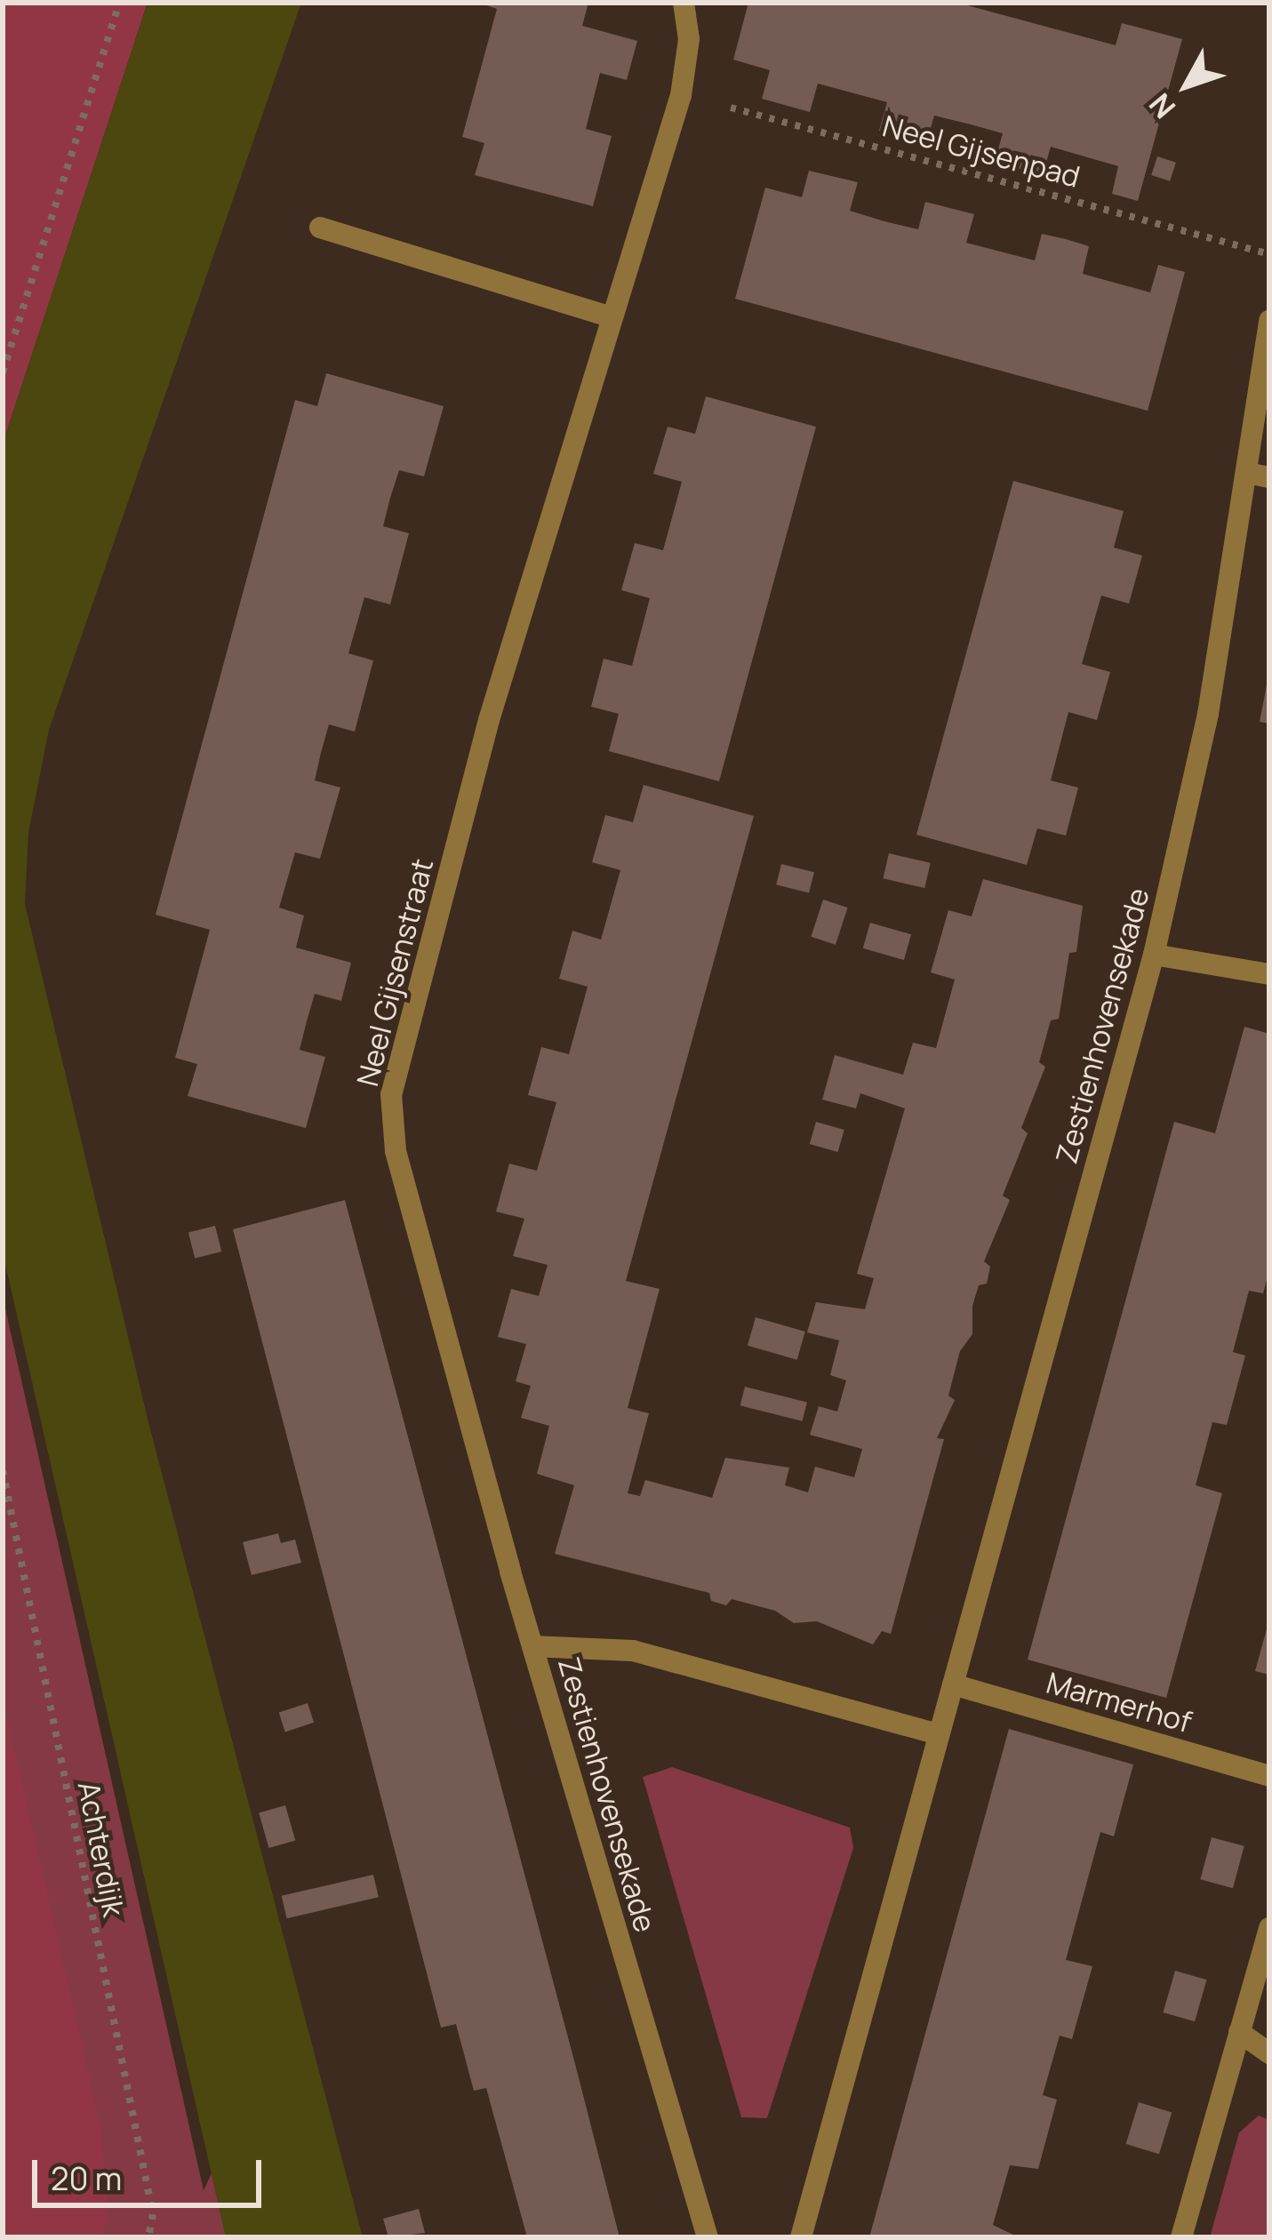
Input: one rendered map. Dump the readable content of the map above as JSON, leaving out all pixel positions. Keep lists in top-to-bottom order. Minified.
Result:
{"streets":{"street":["Neel Gijsenstraat","Zestienhovensekade","Marmerhof"],"path":["Neel Gijsenpad","Achterdijk"]},"crossings":[["Neel Gijsenpad","Neel Gijsenstraat"],["Neel Gijsenstraat","Zestienhovensekade"],["Zestienhovensekade","Marmerhof"]],"scale_bar":"20 m","north":"bottom left"}
